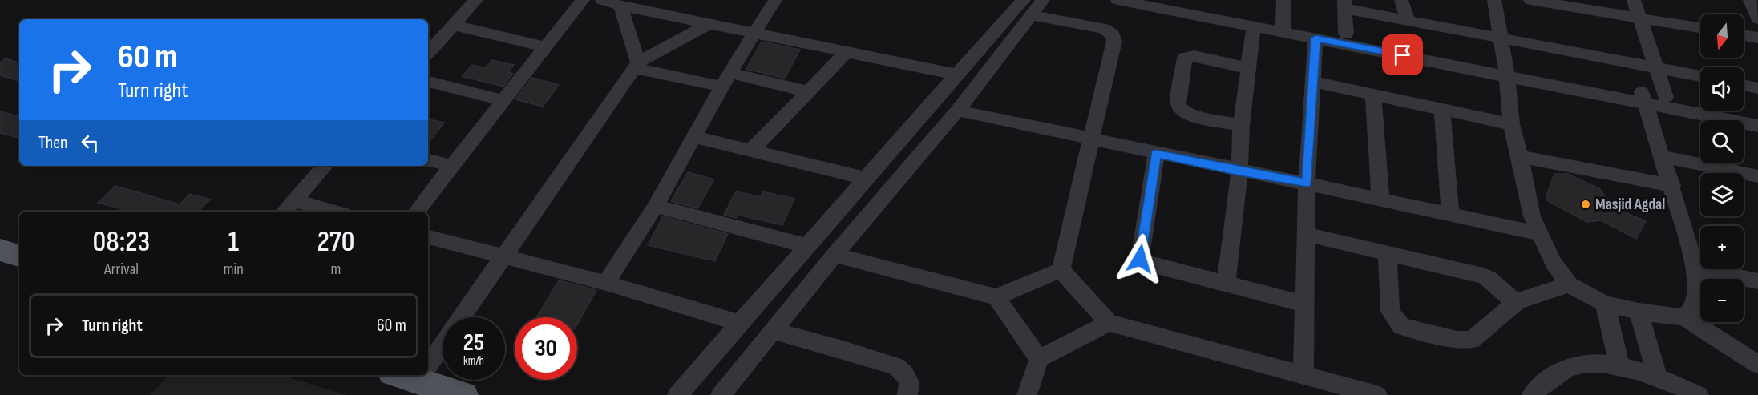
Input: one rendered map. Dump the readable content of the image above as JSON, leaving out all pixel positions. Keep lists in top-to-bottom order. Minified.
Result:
{"places":["Masjid Agdal"],"north":"bottom","page":{"map_buttons":["+","−"],"turn":["60 m","Turn right"],"then":"Then","eta":["08:23","Arrival","1","min","270","m"],"list":[{"name":"Turn right","value":"60 m"}],"speed":"25 km/h","limit":"30"}}
